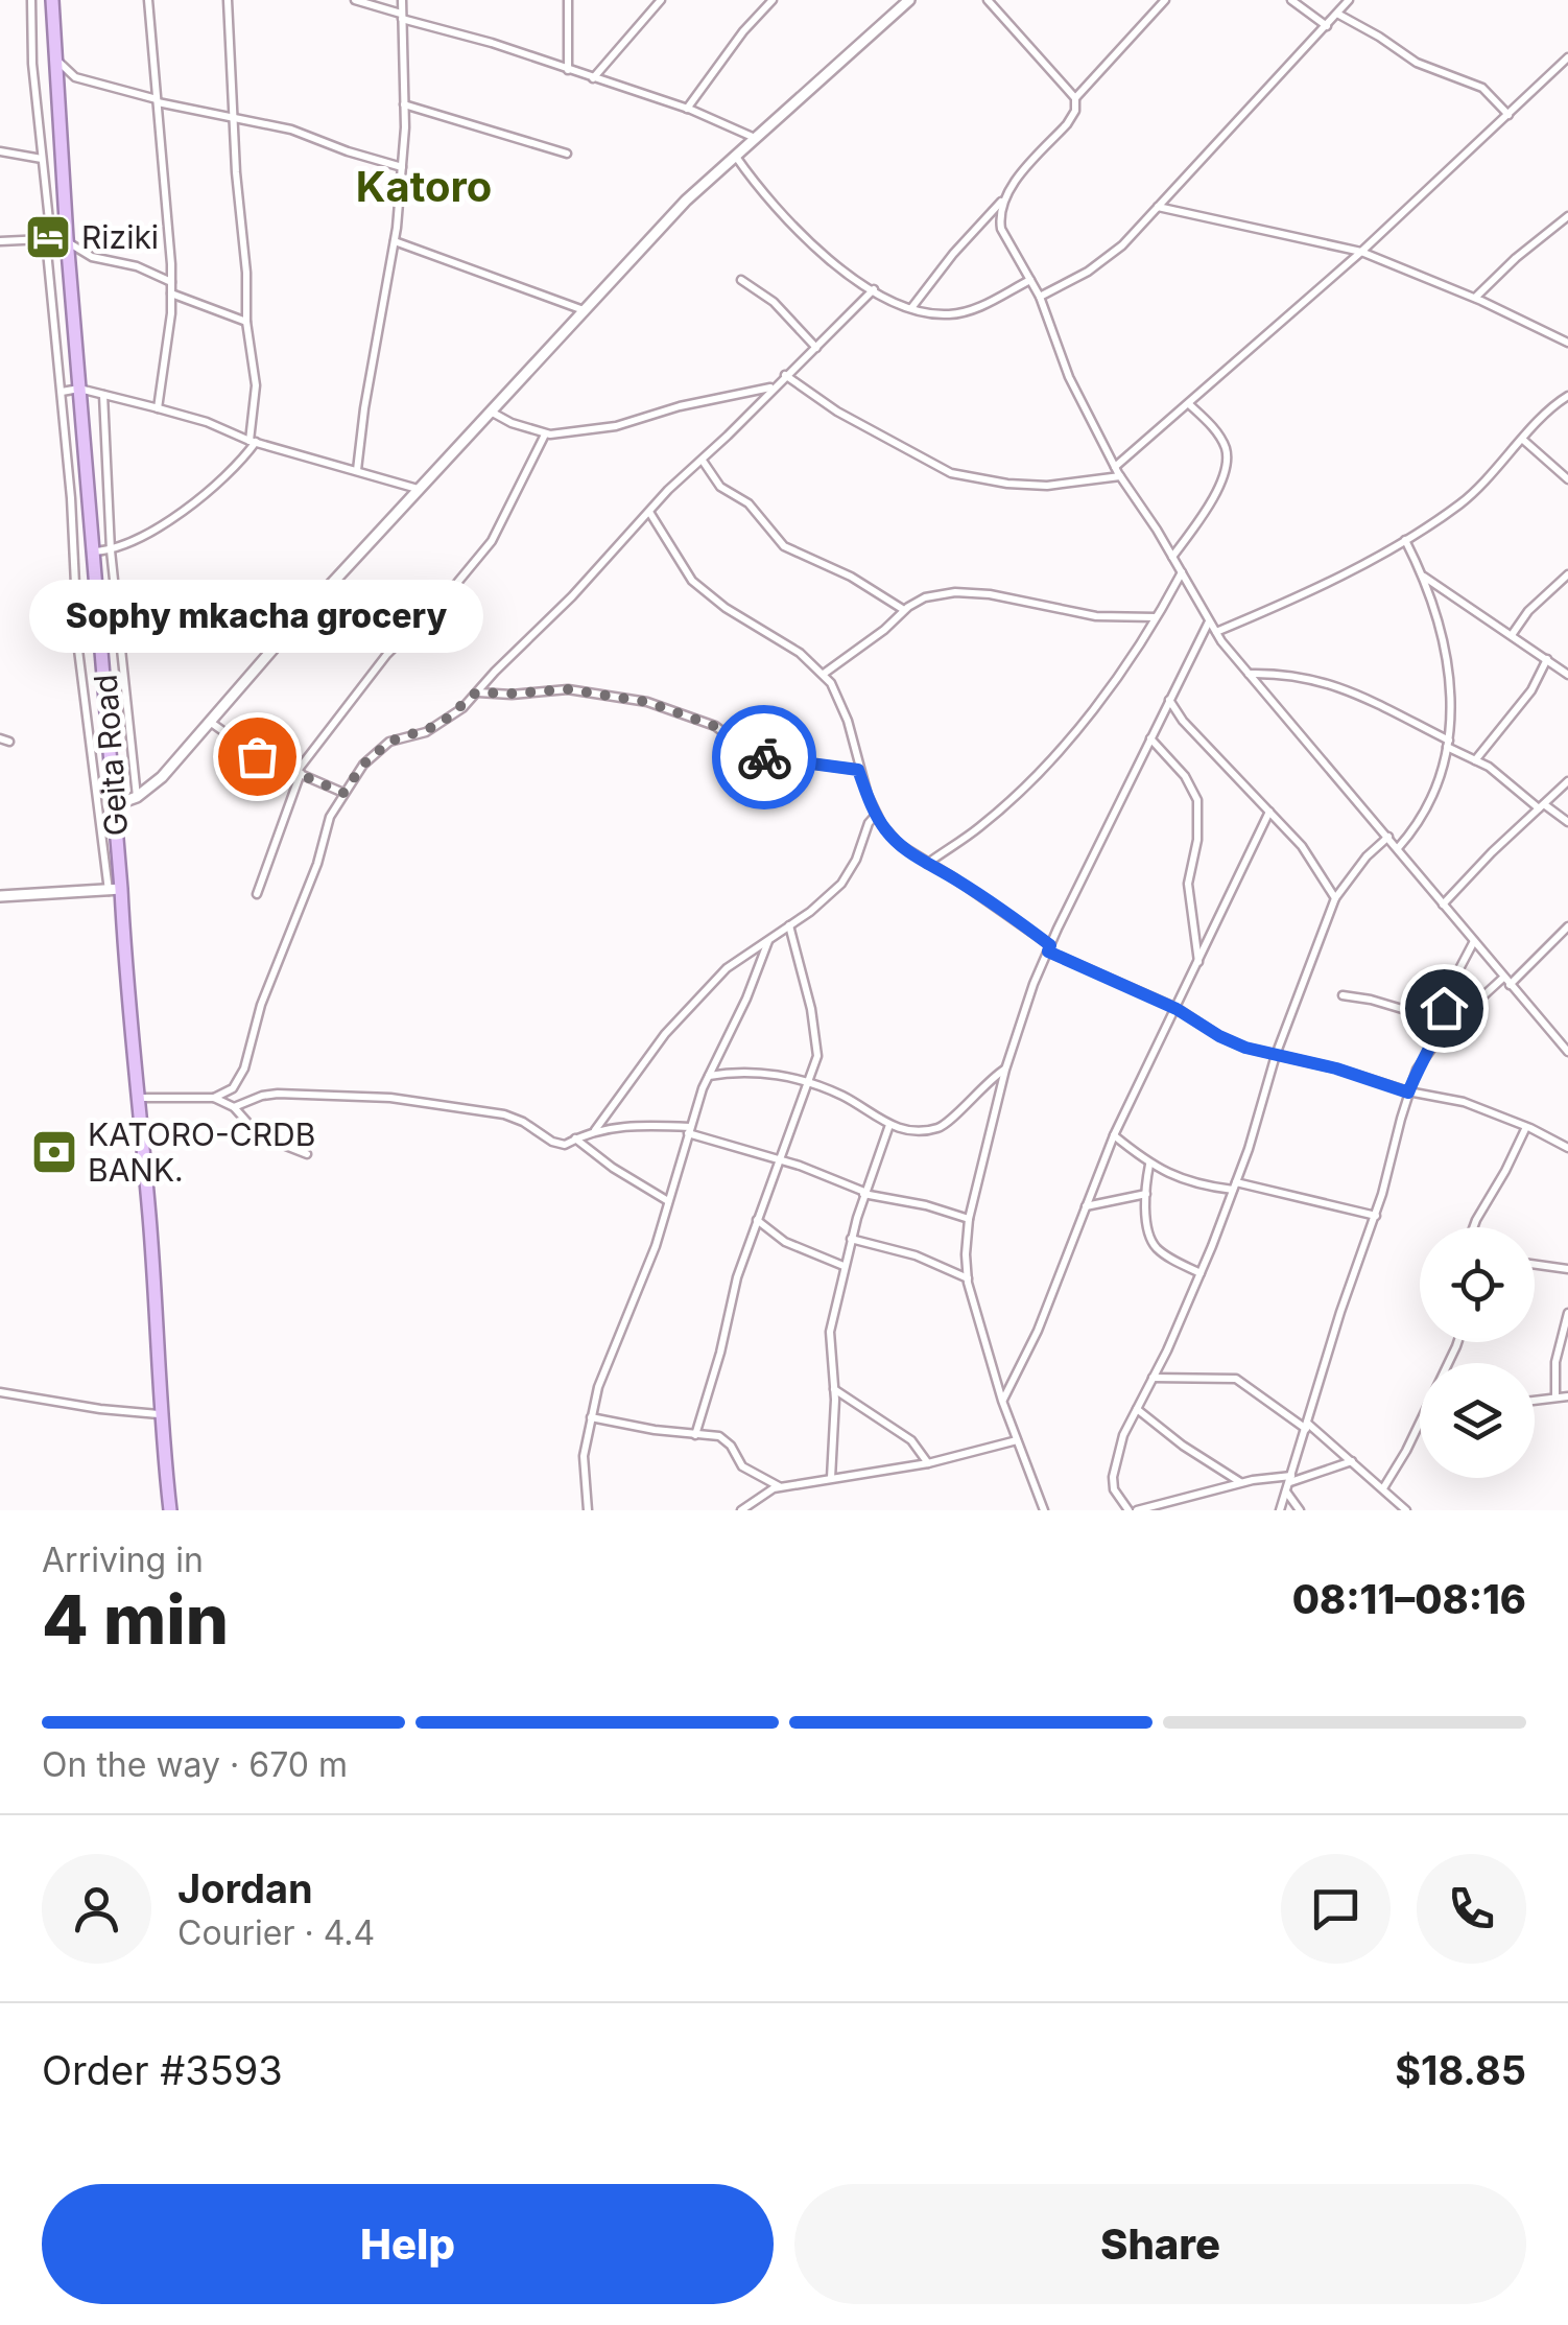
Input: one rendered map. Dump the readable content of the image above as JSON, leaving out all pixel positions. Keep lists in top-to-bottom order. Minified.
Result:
{"streets":{"highway":["Geita Road"]},"districts":["Katoro"],"places":{"hotel":["Riziki"],"other":["Sophy mkacha grocery"],"bank":["KATORO-CRDB BANK."]},"page":{"bubble":"Sophy mkacha grocery","heading":["4 min","Arriving in","08:11–08:16"],"panel":["Jordan","Courier · 4.4","Order #3593","$18.85"],"bar":"On the way · 670 m","buttons":["Help","Share"]}}
